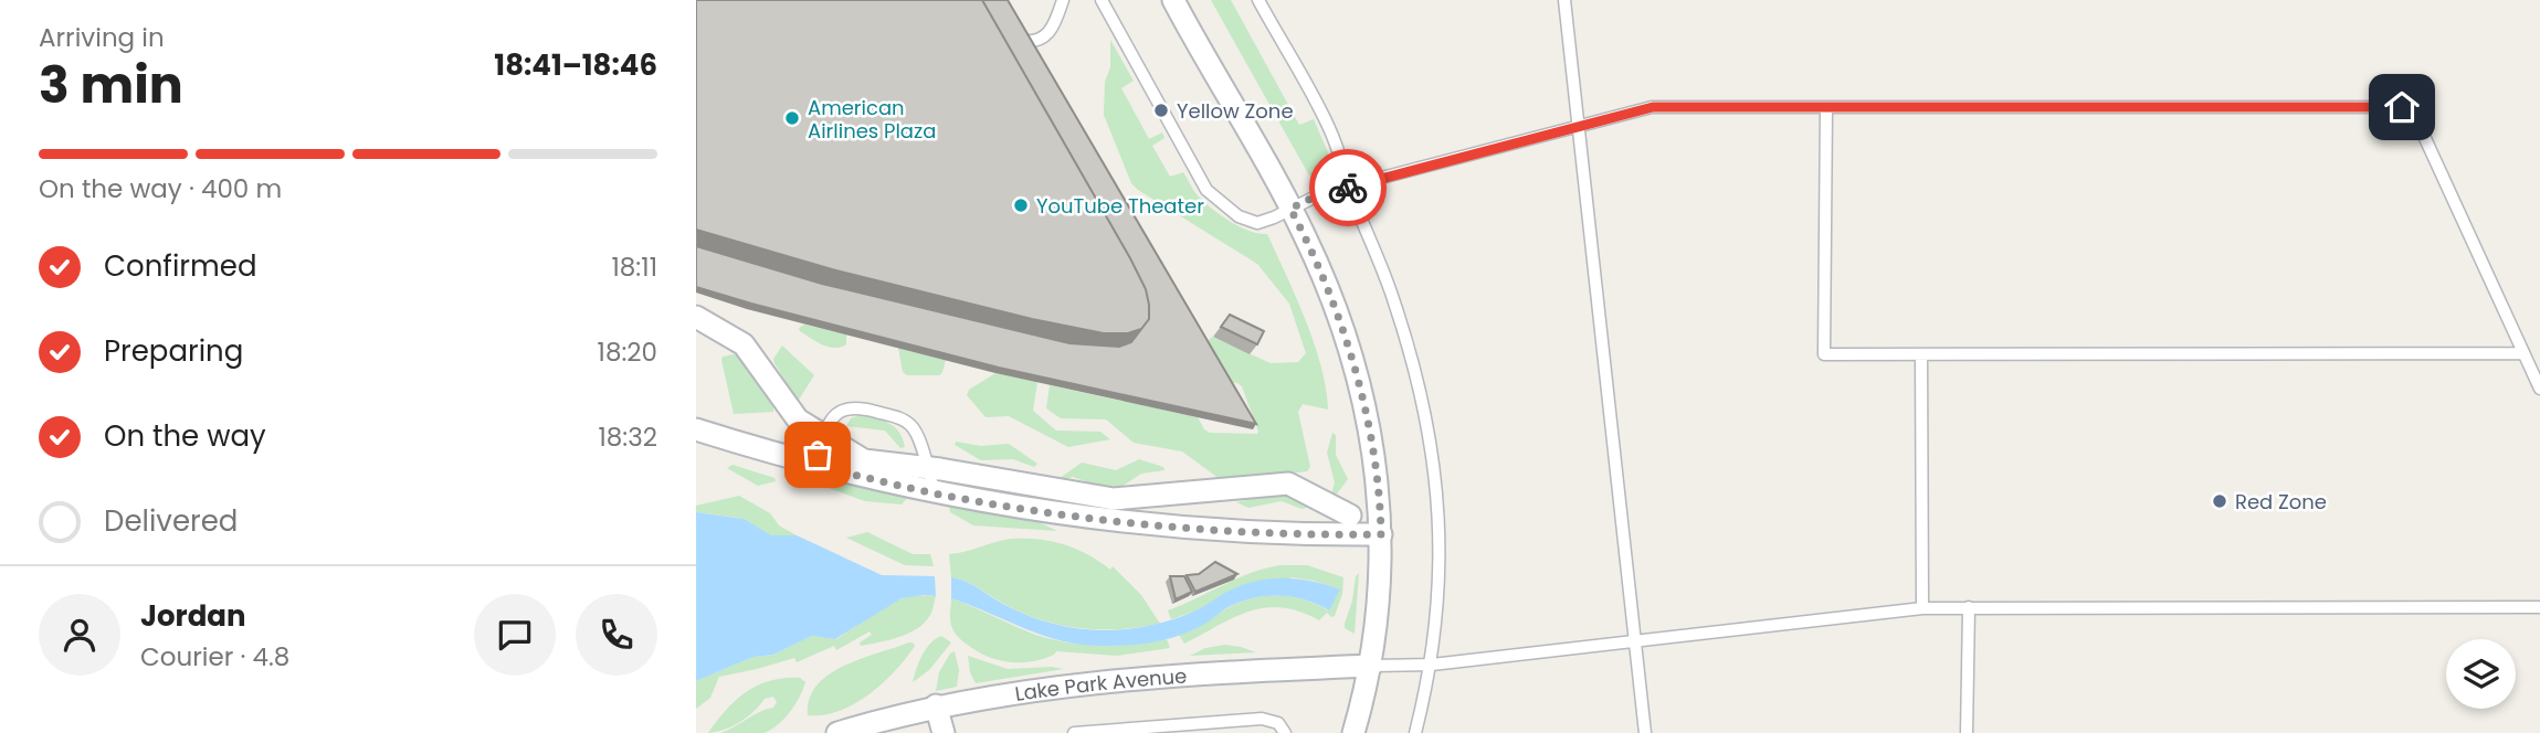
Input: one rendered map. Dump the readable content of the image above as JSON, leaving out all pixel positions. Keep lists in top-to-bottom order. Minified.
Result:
{"streets":{"street":["Lake Park Avenue"]},"places":["Yellow Zone","American Airlines Plaza","YouTube Theater","Red Zone"],"page":{"heading":["3 min","Arriving in","18:41–18:46"],"panel":["Jordan","Courier · 4.8"],"bar":"On the way · 400 m","list":[["Confirmed","18:11"],["Preparing","18:20"],["On the way","18:32"],"Delivered"]}}
